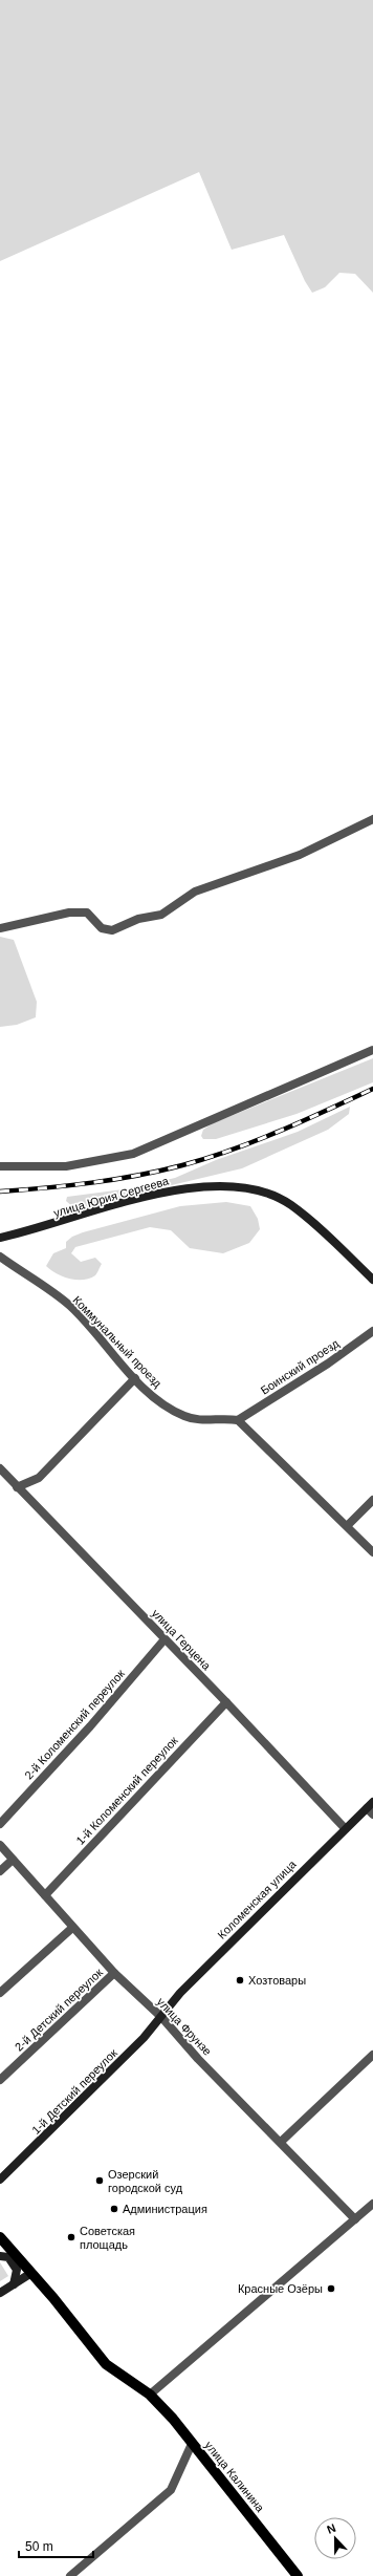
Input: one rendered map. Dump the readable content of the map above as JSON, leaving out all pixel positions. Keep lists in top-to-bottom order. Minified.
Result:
{"streets":{"main road":["улица Калинина"],"street":["улица Юрия Сергеева","Коммунальный проезд","Боинский проезд","улица Герцена","2-й Коломенский переулок","1-й Коломенский переулок","Коломенская улица","2-й Детский переулок","улица Фрунзе","1-й Детский переулок"]},"crossings":[["Коммунальный проезд","Боинский проезд"],["улица Герцена","2-й Коломенский переулок"],["улица Герцена","1-й Коломенский переулок"],["улица Герцена","Коломенская улица"],["1-й Коломенский переулок","улица Фрунзе"],["Коломенская улица","улица Фрунзе"],["Коломенская улица","1-й Детский переулок"],["2-й Детский переулок","улица Фрунзе"],["улица Фрунзе","1-й Детский переулок"]],"places":["Хозтовары","Озерский городской суд","Администрация","Советская площадь","Красные Озёры"],"scale_bar":"50 m","north":"top"}
